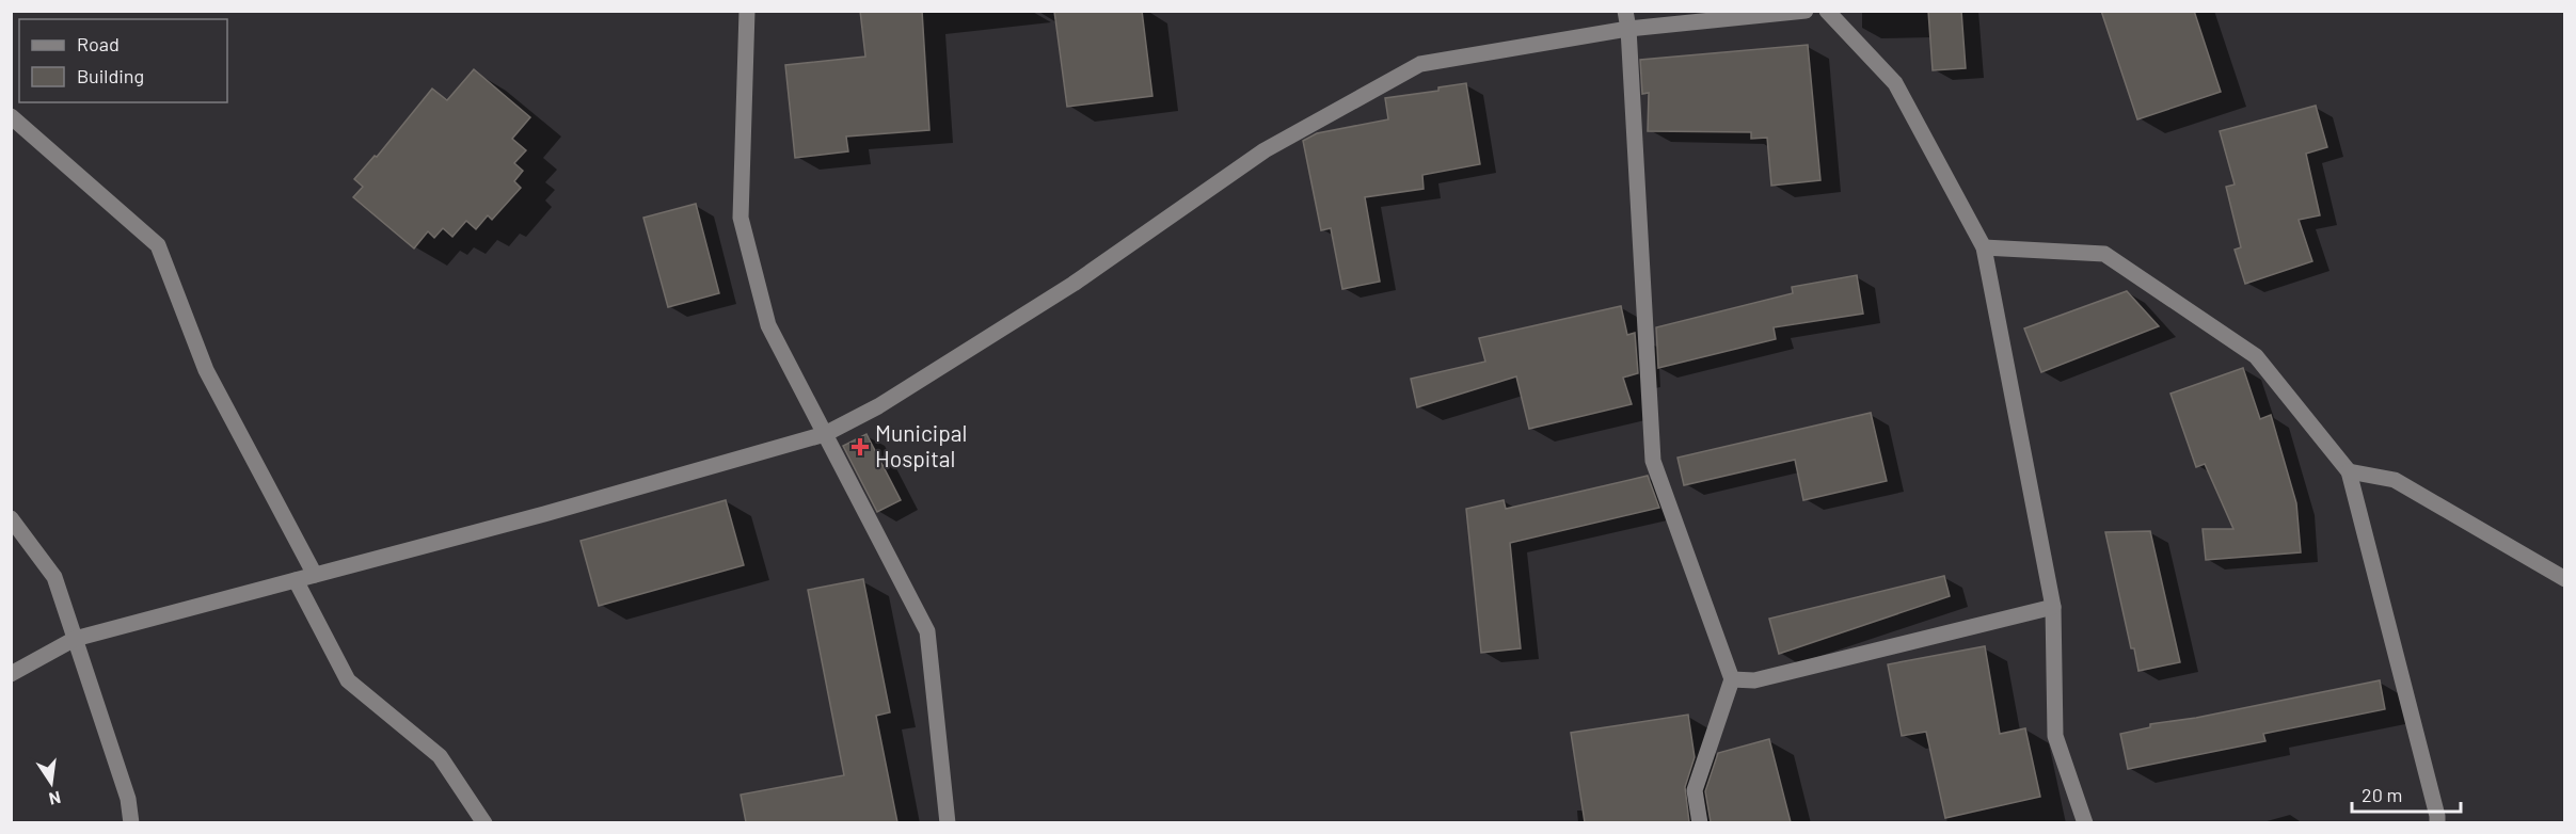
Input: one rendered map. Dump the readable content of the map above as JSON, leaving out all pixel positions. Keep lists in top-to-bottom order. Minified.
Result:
{"places":{"health":["Municipal Hospital"]},"legend":["Road","Building"],"scale_bar":"20 m","north":"bottom"}
